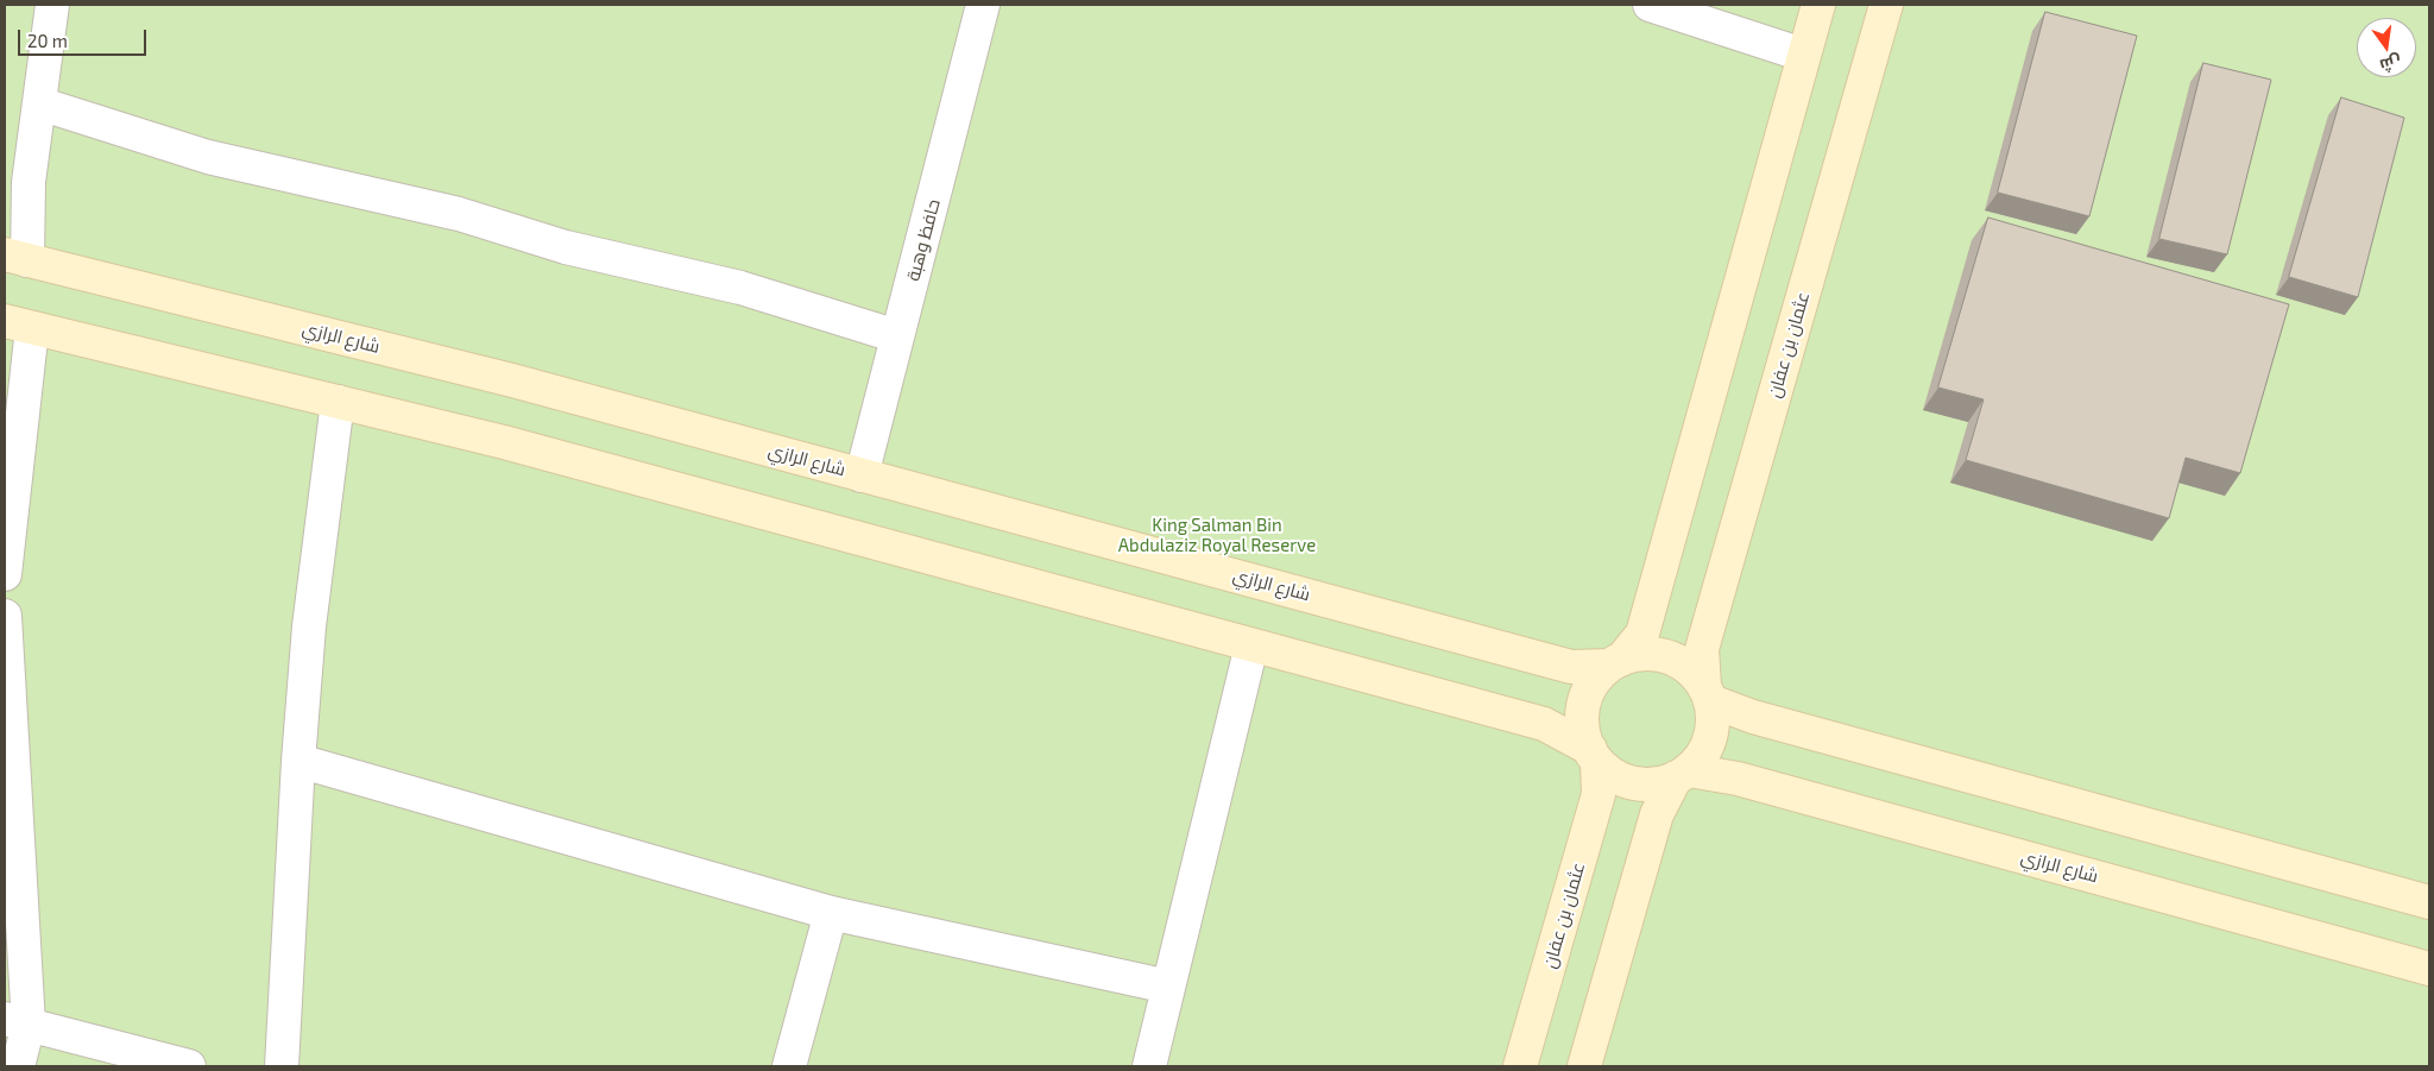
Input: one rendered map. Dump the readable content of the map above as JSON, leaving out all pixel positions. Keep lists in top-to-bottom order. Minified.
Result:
{"streets":{"street":["حافظ وهبة","شارع الرازي","عثمان بن عفان"]},"crossings":[["حافظ وهبة","شارع الرازي"],["شارع الرازي","عثمان بن عفان"]],"parks":["King Salman Bin Abdulaziz Royal Reserve"],"scale_bar":"20 m","north":"bottom"}
